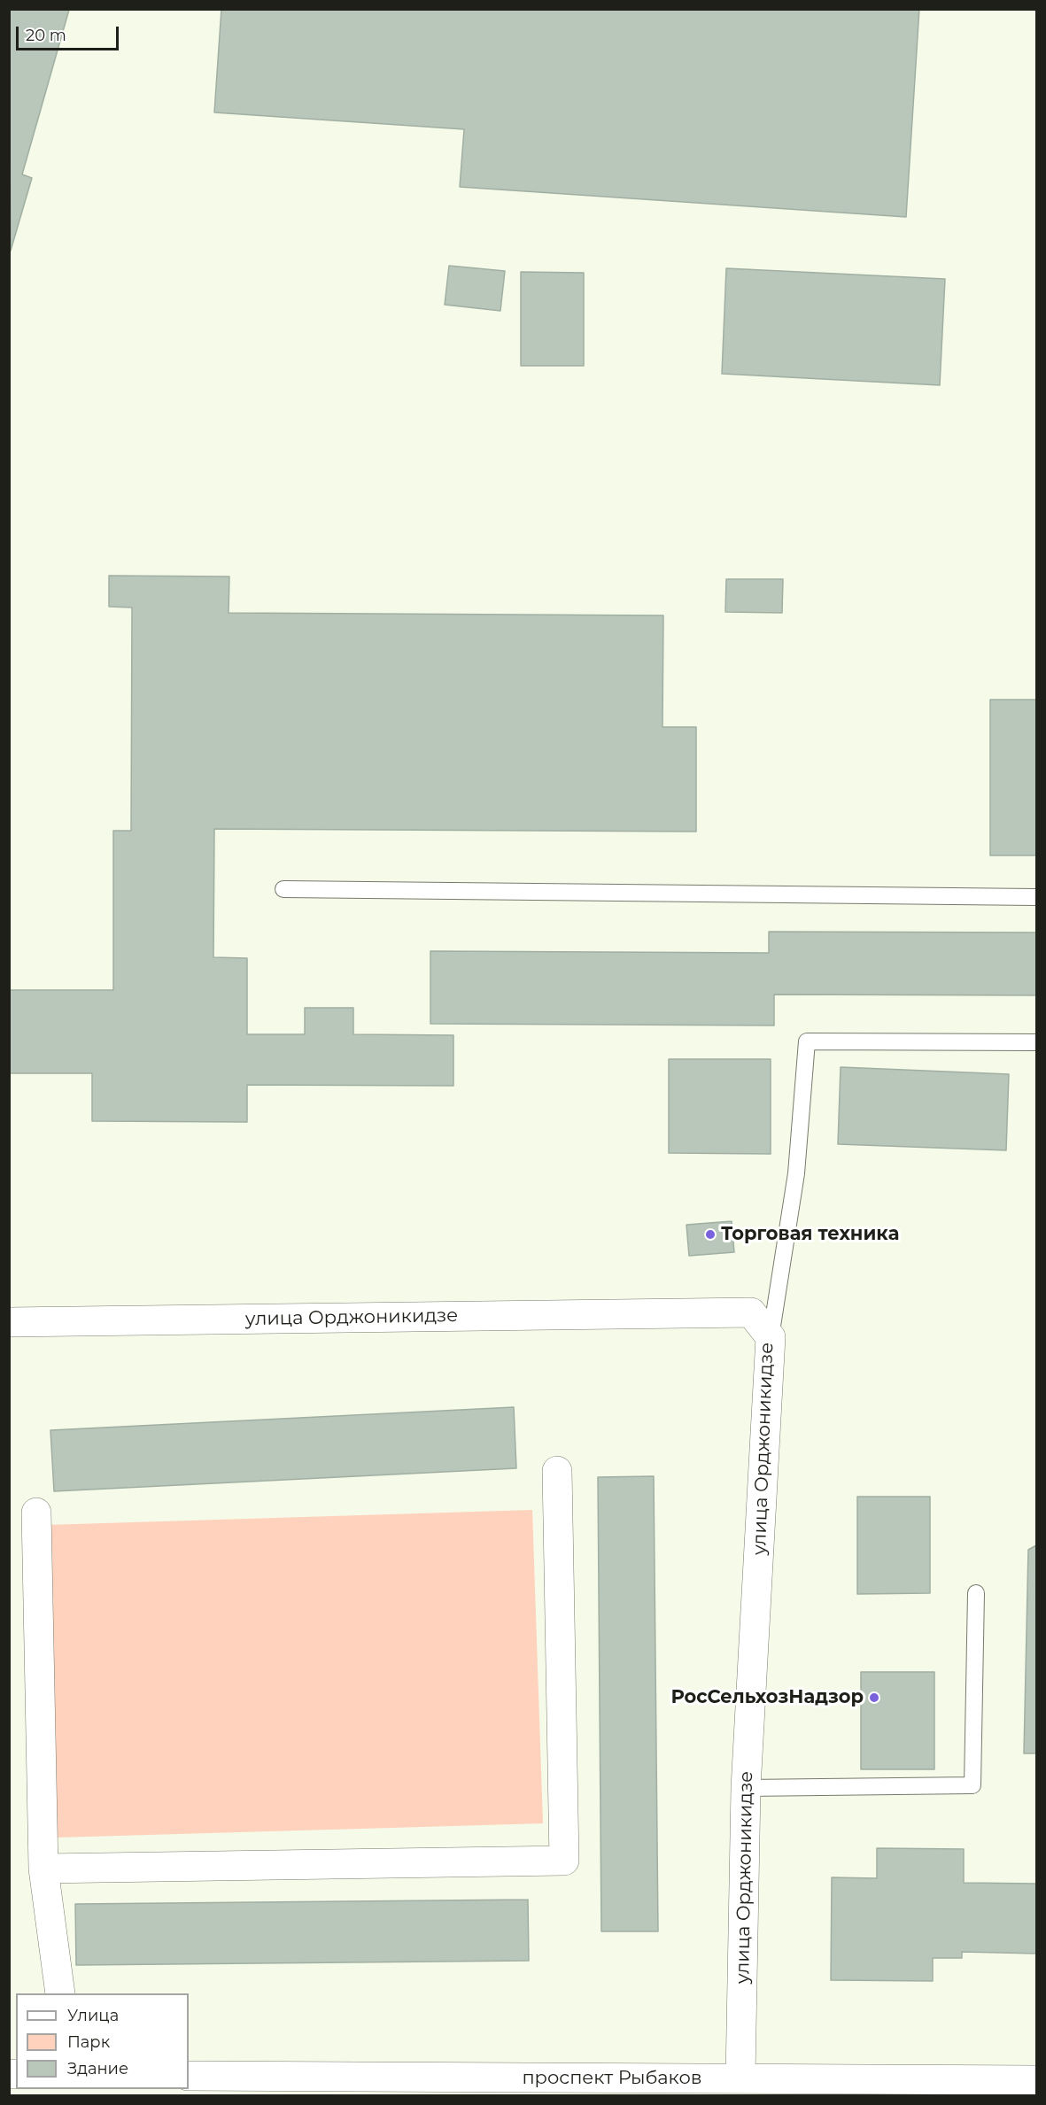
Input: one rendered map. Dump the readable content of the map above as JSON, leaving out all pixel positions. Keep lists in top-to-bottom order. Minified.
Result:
{"streets":{"street":["улица Орджоникидзе","проспект Рыбаков"]},"crossings":[["улица Орджоникидзе","проспект Рыбаков"]],"places":["Торговая техника","РосСельхозНадзор"],"legend":["Улица","Парк","Здание"],"scale_bar":"20 m"}
